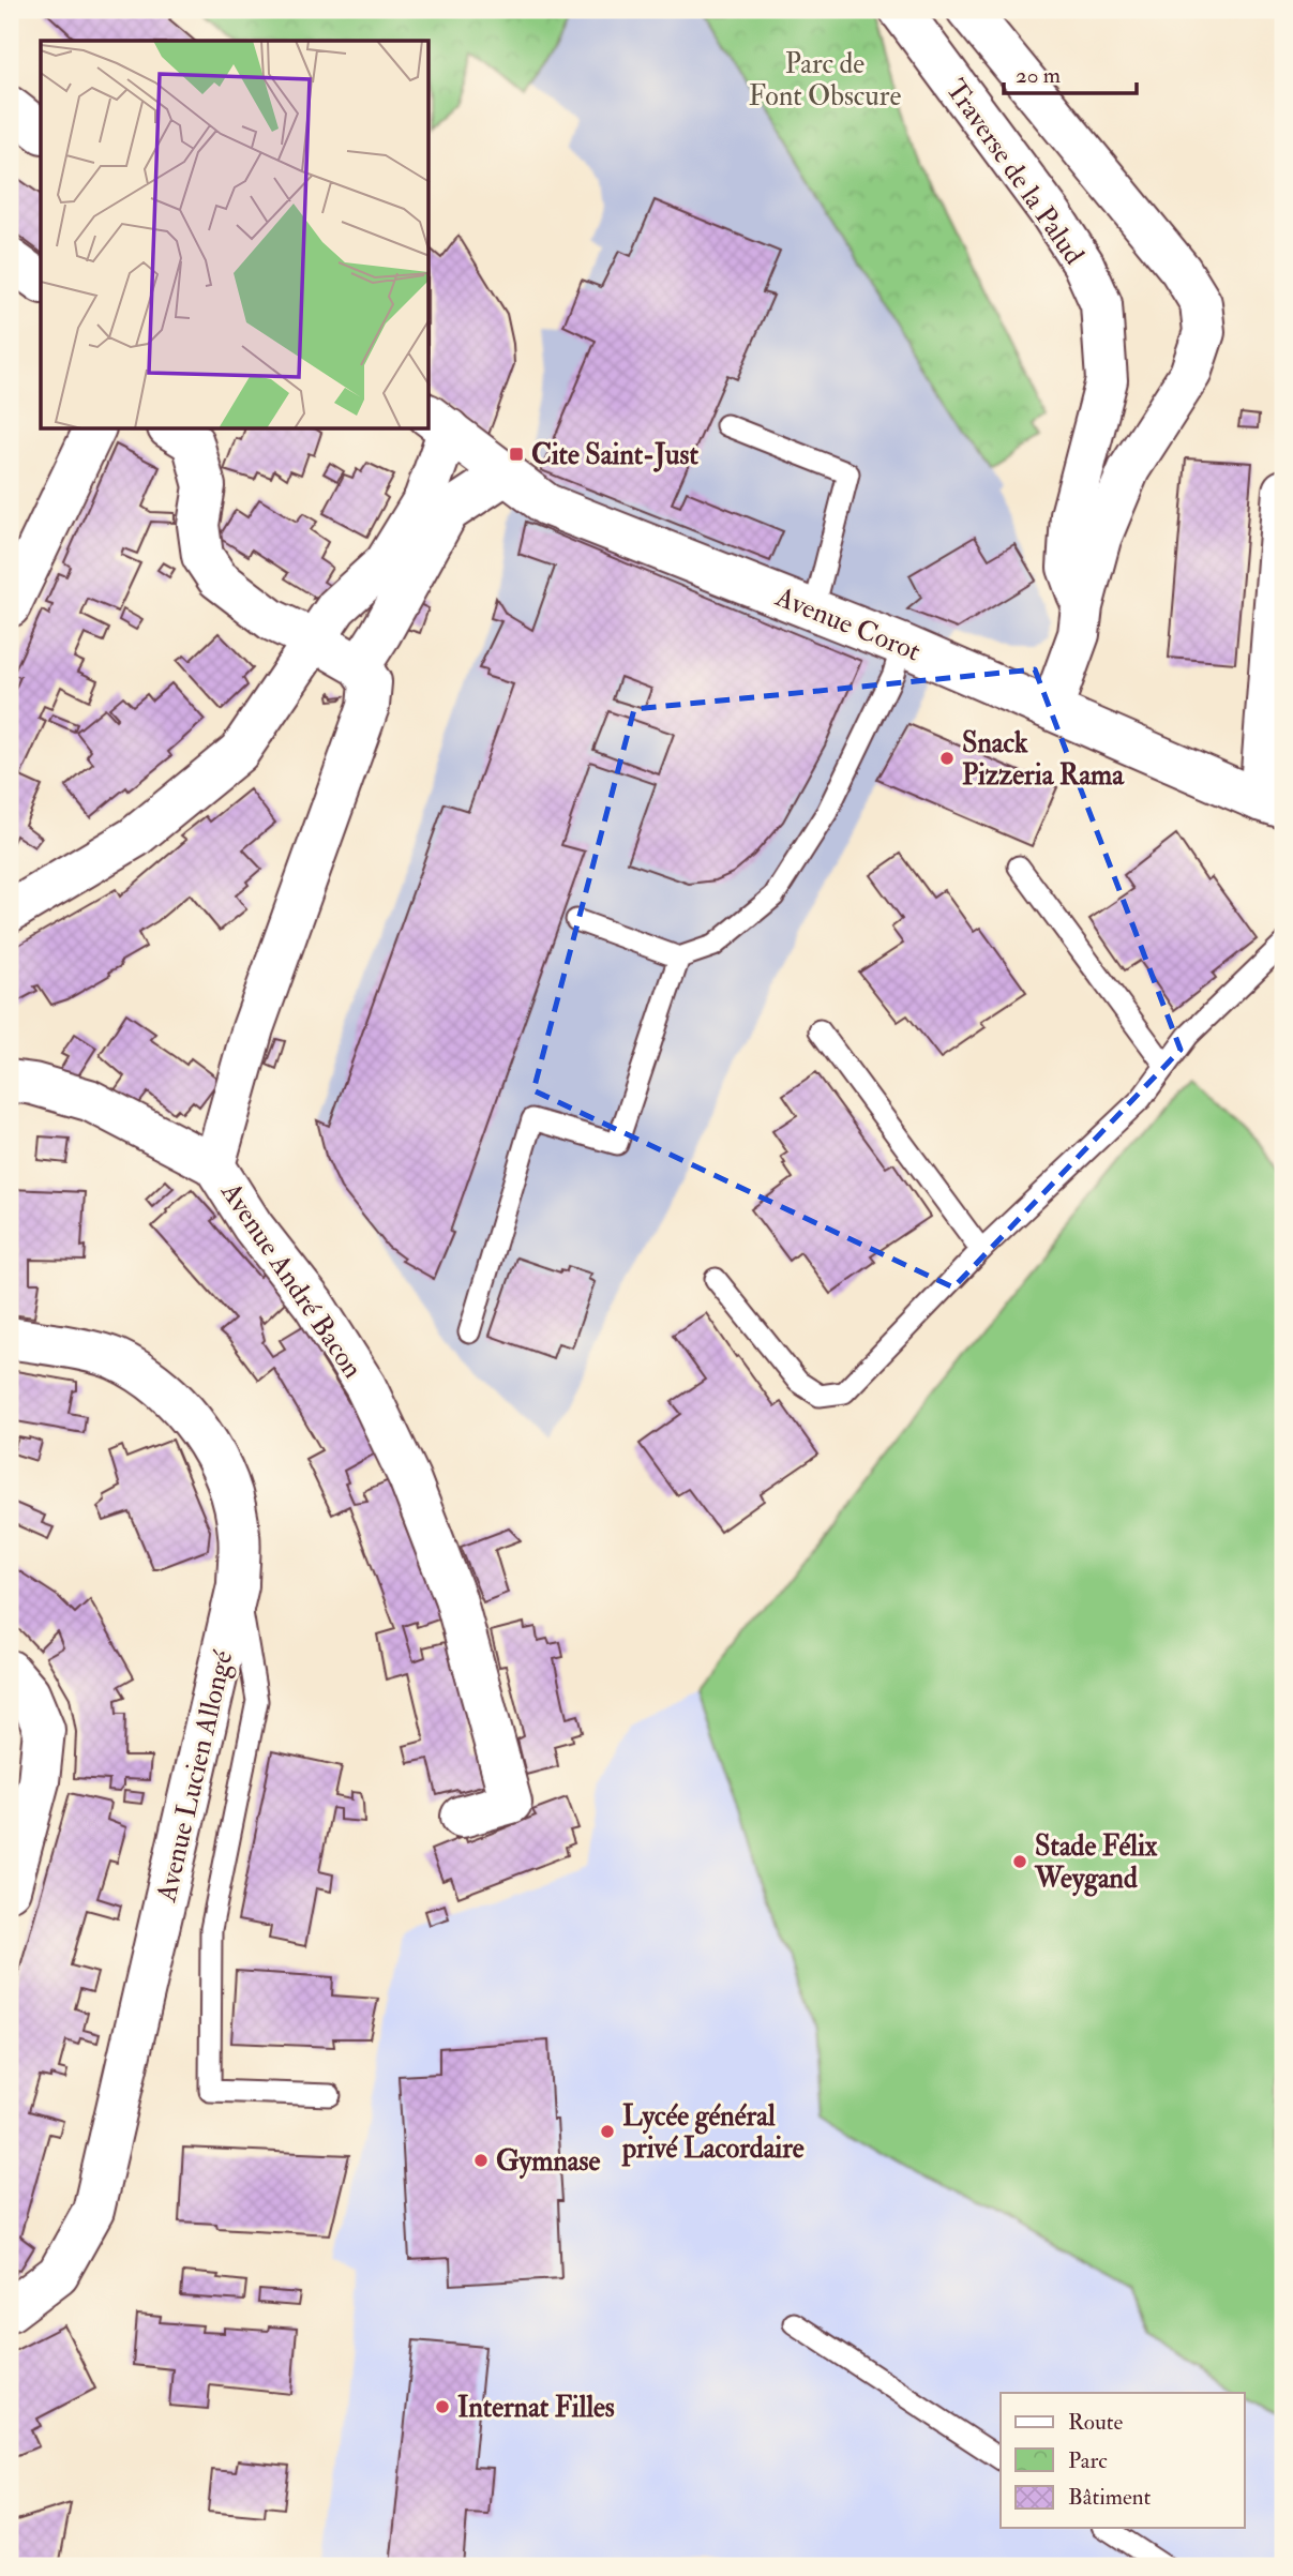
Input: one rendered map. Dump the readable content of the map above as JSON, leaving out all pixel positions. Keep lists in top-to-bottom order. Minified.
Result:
{"streets":{"street":["Traverse de la Palud","Avenue Corot","Avenue André Bacon","Avenue Lucien Allongé"]},"crossings":[["Traverse de la Palud","Avenue Corot"]],"parks":["Parc de Font Obscure"],"places":{"transit":["Cite Saint-Just"],"other":["Snack Pizzeria Rama","Stade Félix Weygand","Lycée général privé Lacordaire","Gymnase","Internat Filles"]},"legend":["Route","Parc","Bâtiment"],"scale_bar":"20 m"}
